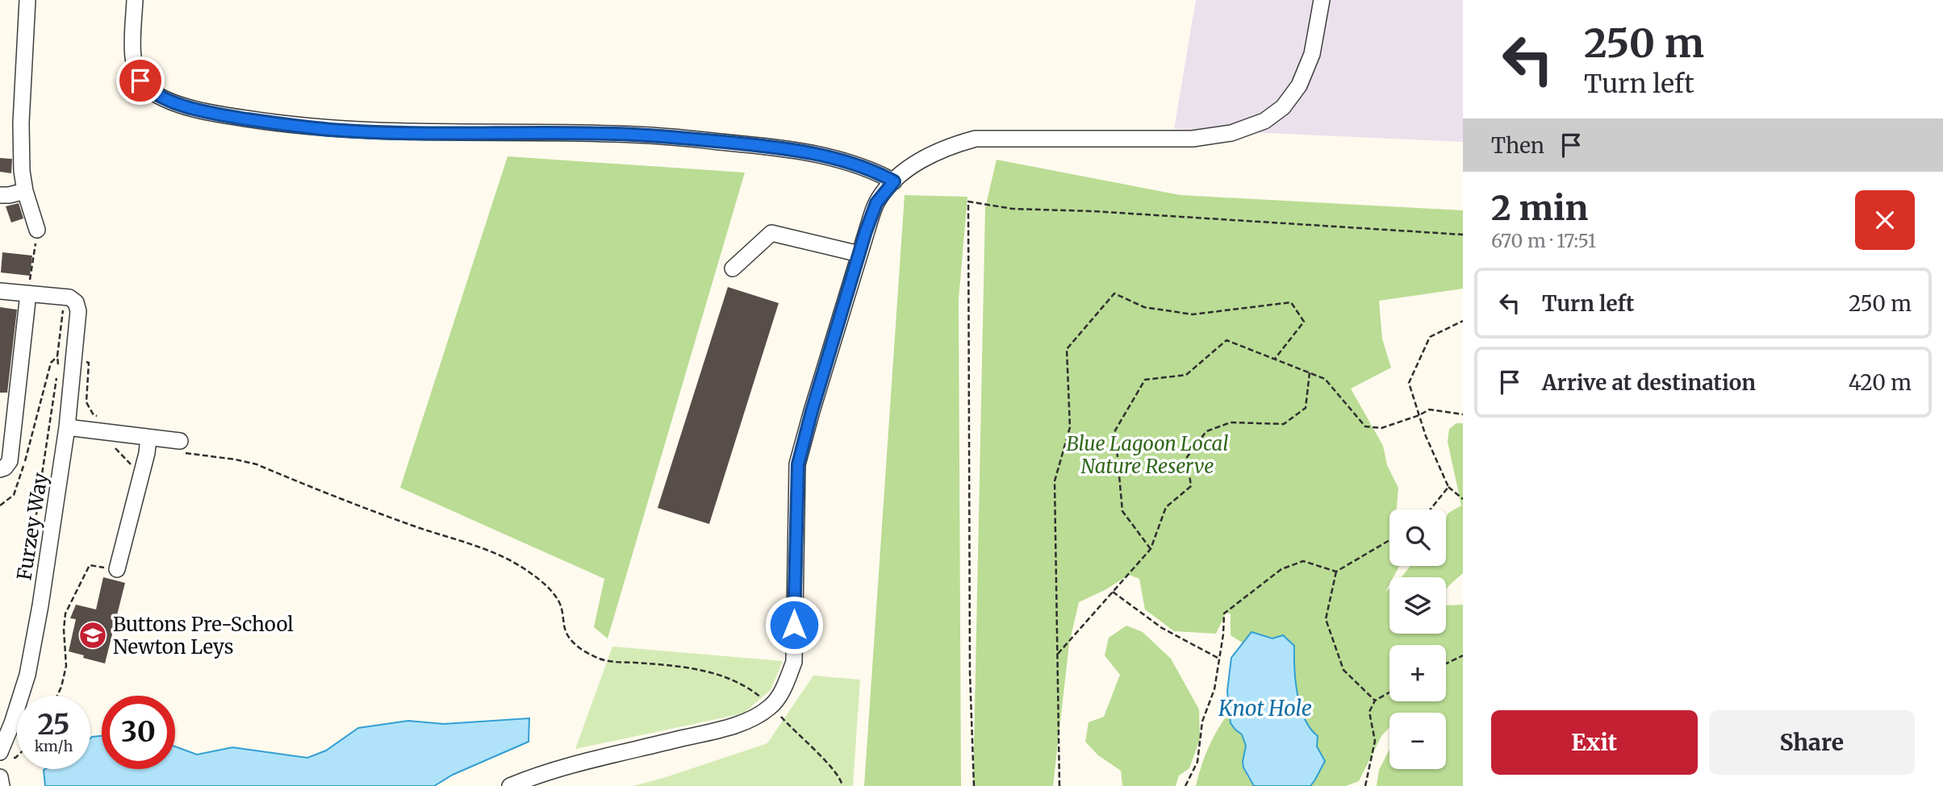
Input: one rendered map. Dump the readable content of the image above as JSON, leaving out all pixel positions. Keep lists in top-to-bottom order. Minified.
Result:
{"streets":{"street":["Furzey Way"]},"water":["Knot Hole"],"parks":["Blue Lagoon Local Nature Reserve"],"places":{"school or university":["Buttons Pre-School Newton Leys"]},"page":{"turn":["250 m","Turn left"],"then":"Then","heading":["2 min","670 m · 17:51"],"list":[{"name":"Turn left","value":"250 m"},{"name":"Arrive at destination","value":"420 m"}],"map_buttons":["+","−"],"speed":"25 km/h","limit":"30","buttons":["Exit","Share"]}}
